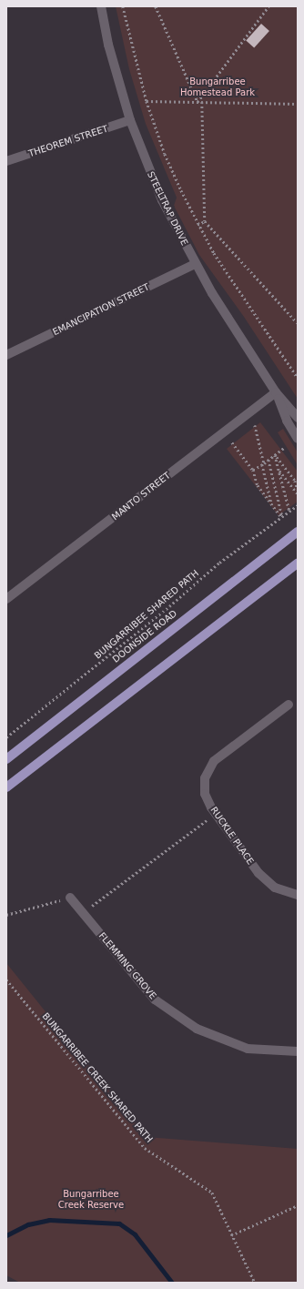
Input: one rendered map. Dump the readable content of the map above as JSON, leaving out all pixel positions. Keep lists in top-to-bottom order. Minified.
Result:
{"streets":{"main road":["DOONSIDE ROAD"],"street":["THEOREM STREET","STEELTRAP DRIVE","EMANCIPATION STREET","MANTO STREET","RUCKLE PLACE","FLEMMING GROVE"],"path":["BUNGARRIBEE SHARED PATH","BUNGARRIBEE CREEK SHARED PATH"]},"crossings":[["THEOREM STREET","STEELTRAP DRIVE"],["STEELTRAP DRIVE","EMANCIPATION STREET"],["STEELTRAP DRIVE","MANTO STREET"]],"parks":["Bungarribee Homestead Park","Bungarribee Creek Reserve"]}
